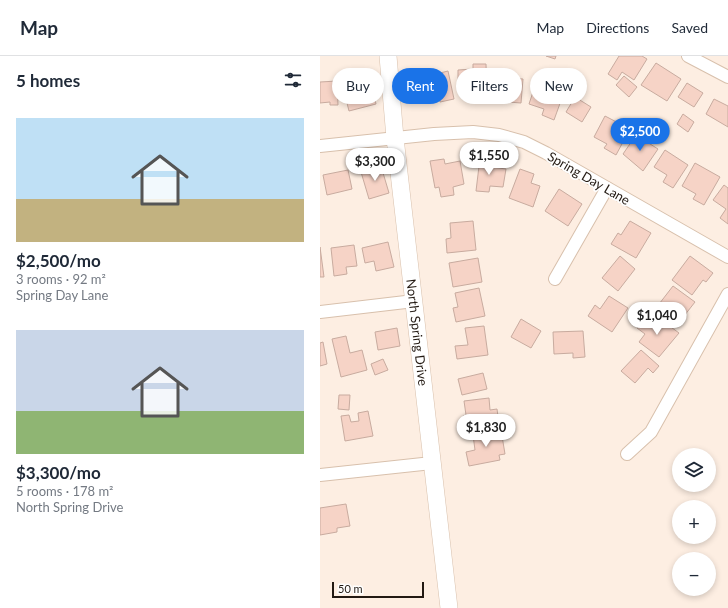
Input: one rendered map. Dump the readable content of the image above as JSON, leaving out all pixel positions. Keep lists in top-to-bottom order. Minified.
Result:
{"streets":{"street":["Spring Day Lane","North Spring Drive"]},"crossings":[["Spring Day Lane","North Spring Drive"]],"scale_bar":"50 m","page":{"header":"Map","nav":["Map","Directions","Saved"],"heading":"5 homes","chip":["Buy","Rent","Filters","New"],"list":[{"name":"$2,500/mo","note":"3 rooms · 92 m² · Spring Day Lane"},{"name":"$3,300/mo","note":"5 rooms · 178 m² · North Spring Drive"}],"price":["$2,500","$1,550","$3,300","$1,040","$1,830"],"map_buttons":["+","−"],"scale":"50 m"}}
